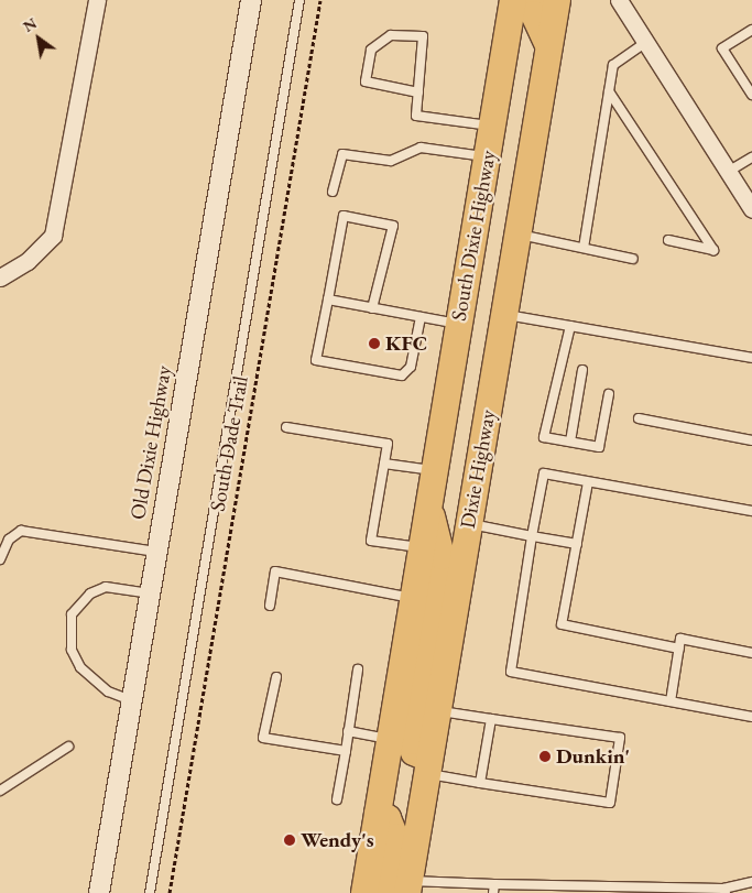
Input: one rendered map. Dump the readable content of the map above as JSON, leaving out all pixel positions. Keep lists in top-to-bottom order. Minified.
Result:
{"streets":{"highway":["South Dixie Highway","Dixie Highway"],"street":["Old Dixie Highway"],"path":["South Dade Trail"]},"crossings":[["South Dixie Highway","Dixie Highway"]],"places":["KFC","Dunkin'","Wendy's"],"north":"top left"}
